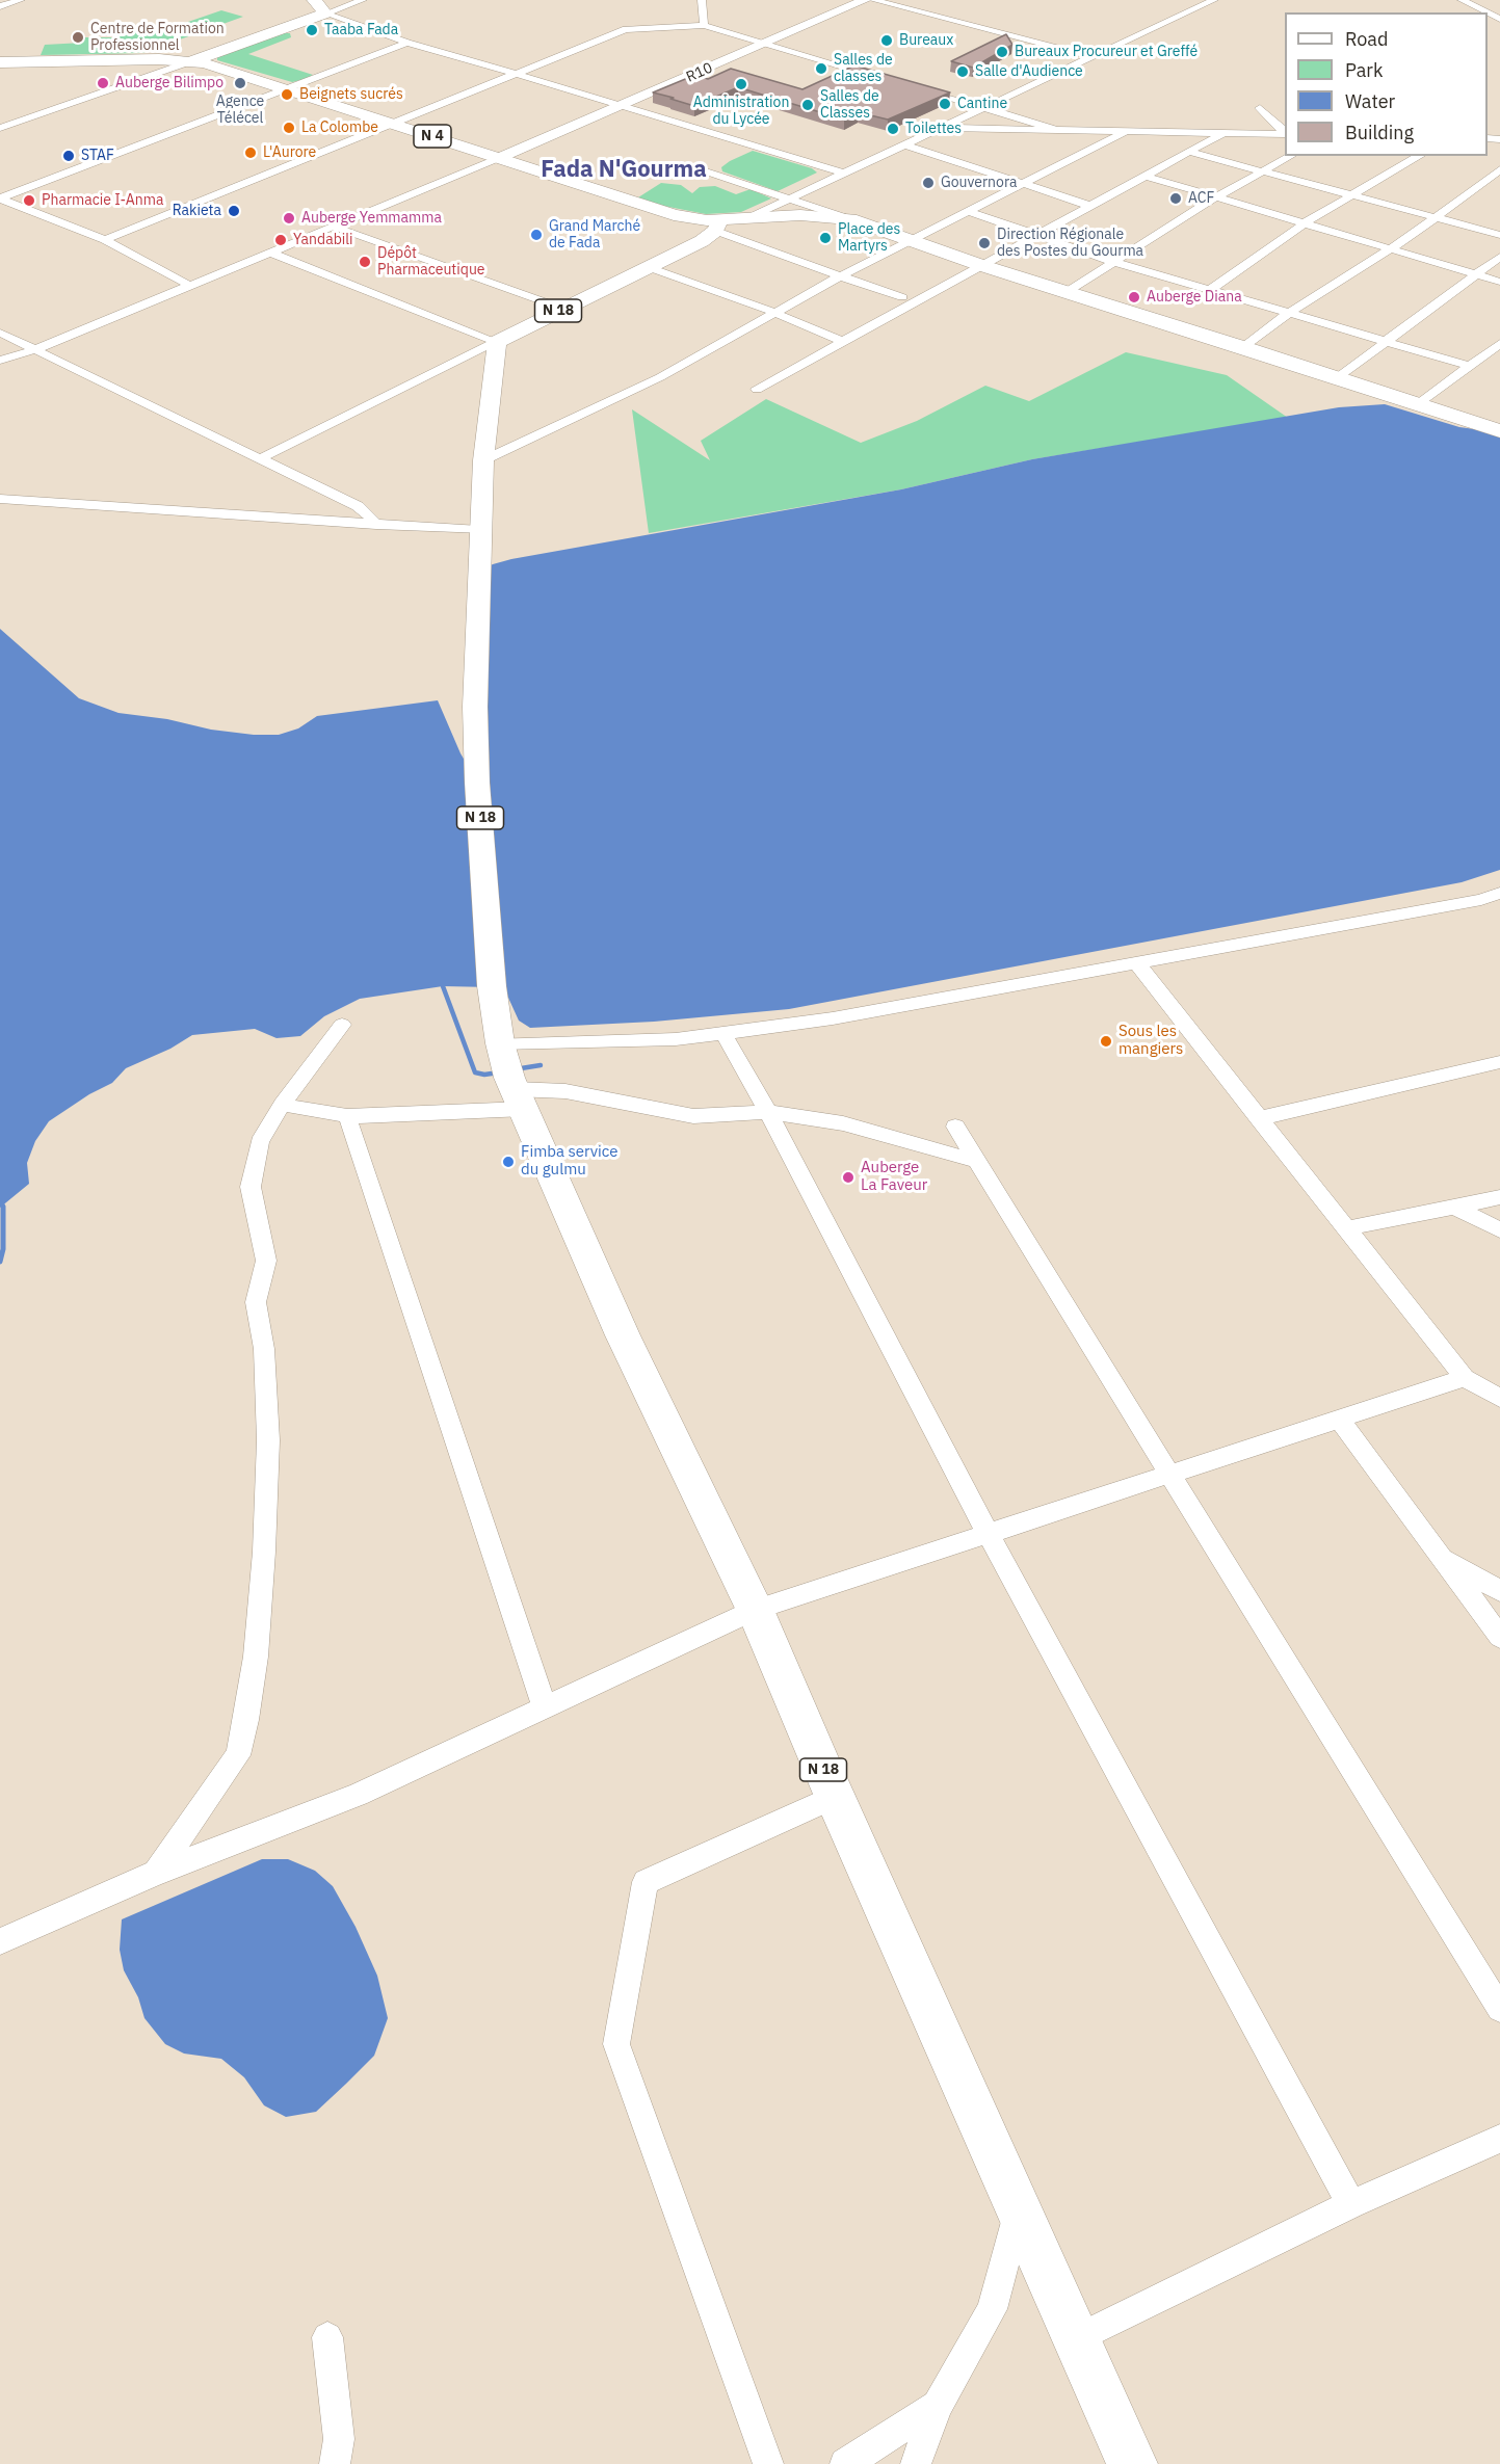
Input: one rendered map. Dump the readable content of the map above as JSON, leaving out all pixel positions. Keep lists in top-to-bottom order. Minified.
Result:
{"streets":{"highway":["N 4"],"main road":["R10","N 18"]},"crossings":[["R10","N 4"],["N 4","N 18"]],"districts":["Fada N'Gourma"],"places":["Taaba Fada","Centre de Formation Professionnel","Bureaux","Bureaux Procureur et Greffé","Salles de classes","Salle d'Audience","Auberge Bilimpo","Agence Télécel","Administration du Lycée","Beignets sucrés","Cantine","Salles de Classes","La Colombe","Toilettes","L'Aurore","STAF","Gouvernora","ACF","Pharmacie I-Anma","Rakieta","Auberge Yemmamma","Grand Marché de Fada","Place des Martyrs","Yandabili","Direction Régionale des Postes du Gourma","Dépôt Pharmaceutique","Auberge Diana","Sous les mangiers","Fimba service du gulmu","Auberge La Faveur"],"legend":["Road","Park","Water","Building"]}
